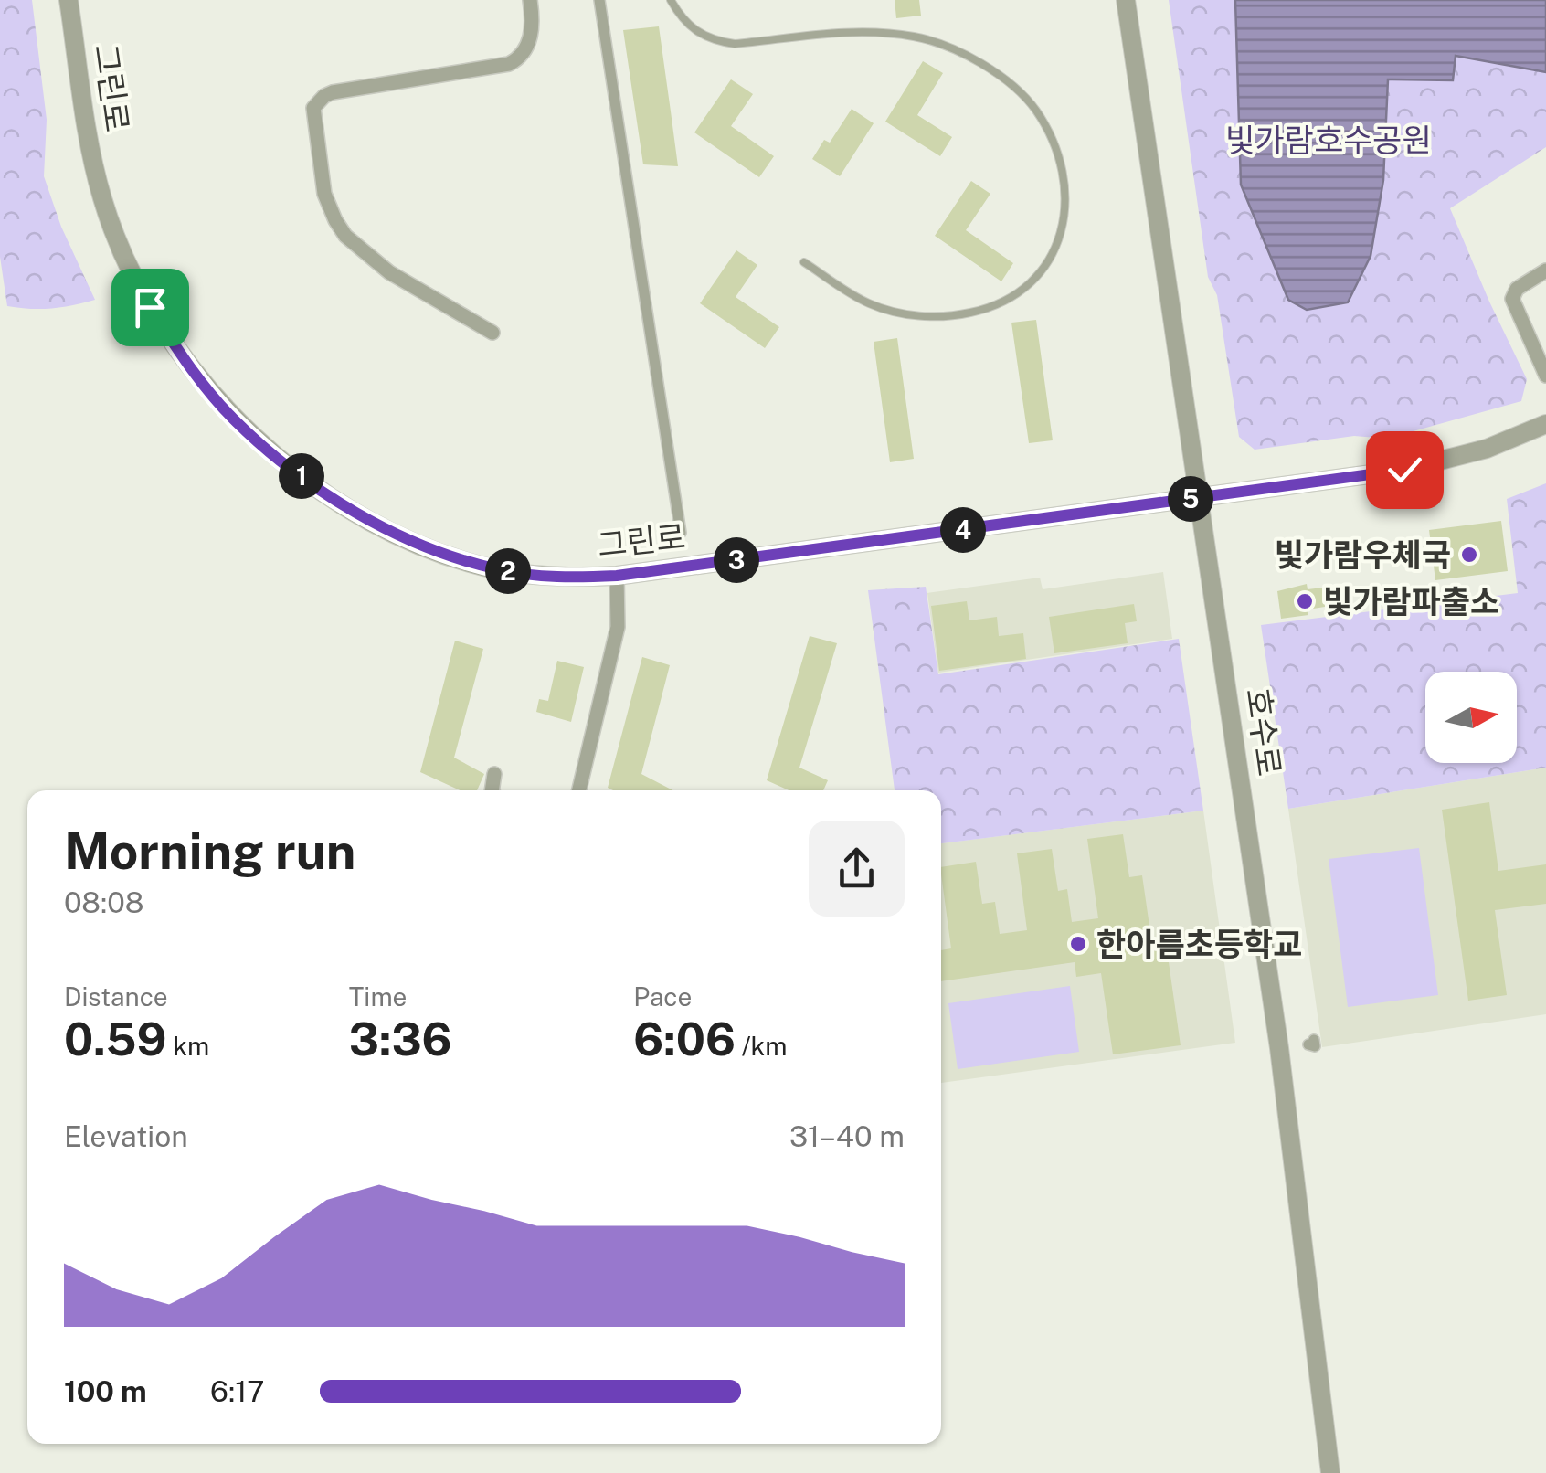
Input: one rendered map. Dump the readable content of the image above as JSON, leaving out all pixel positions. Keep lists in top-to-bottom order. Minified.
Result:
{"streets":{"street":["그린로","호수로"]},"crossings":[["그린로","호수로"]],"parks":["빛가람호수공원"],"places":["빛가람우체국","빛가람파출소","한아름초등학교"],"north":"right","page":{"pins":["1","5","4","3","2"],"heading":["Morning run","08:08"],"stats":[["Distance","0.59 km"],["Time","3:36"],["Pace","6:06 /km"]],"chart":["Elevation","31–40 m"],"list":[{"name":"100 m","note":"6:17"}]}}
